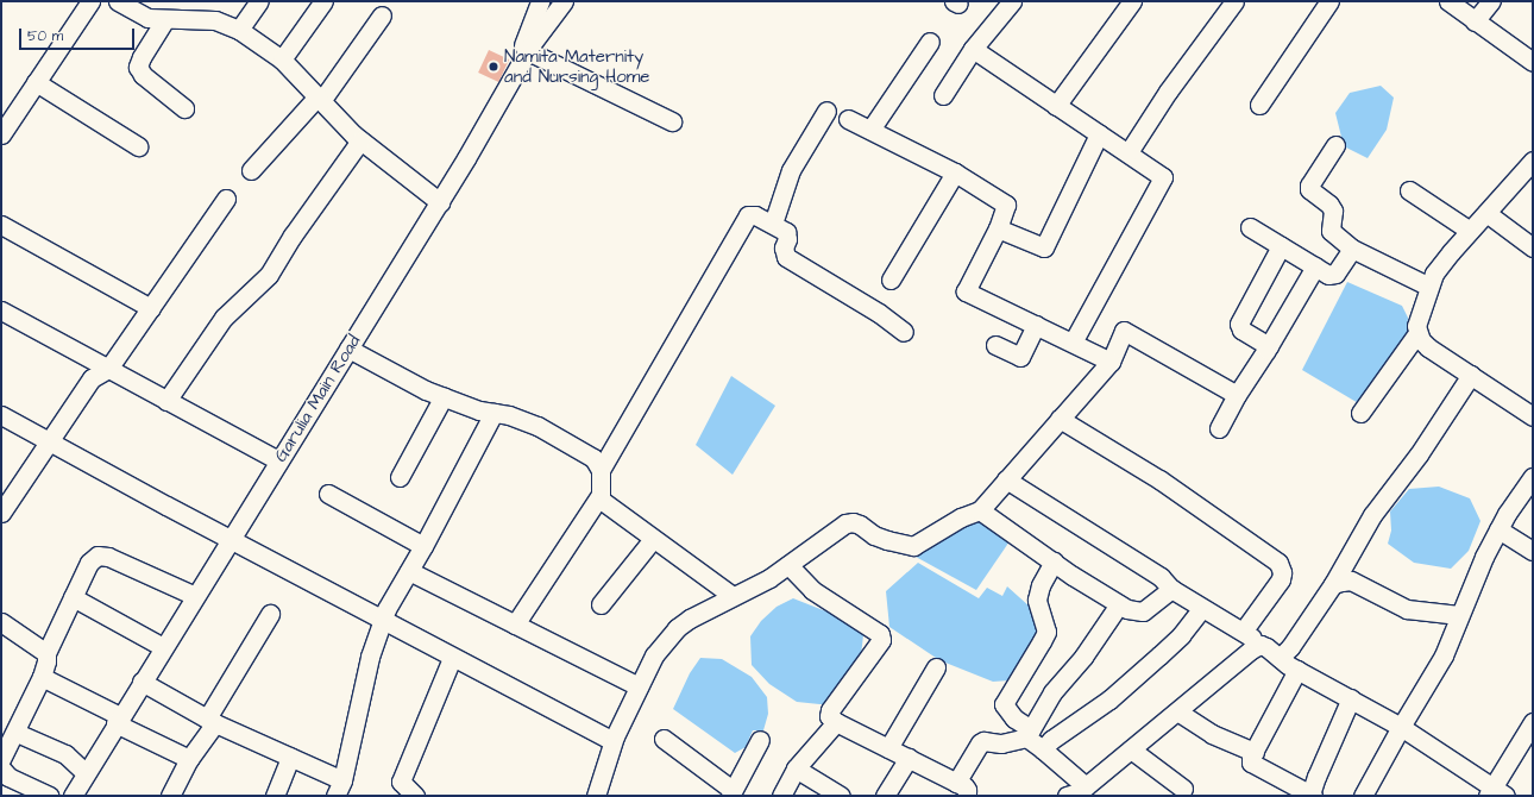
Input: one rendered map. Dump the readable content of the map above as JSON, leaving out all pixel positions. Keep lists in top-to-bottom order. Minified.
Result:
{"streets":{"street":["Garulia Main Road"]},"places":["Namita Maternity and Nursing Home"],"scale_bar":"50 m"}
